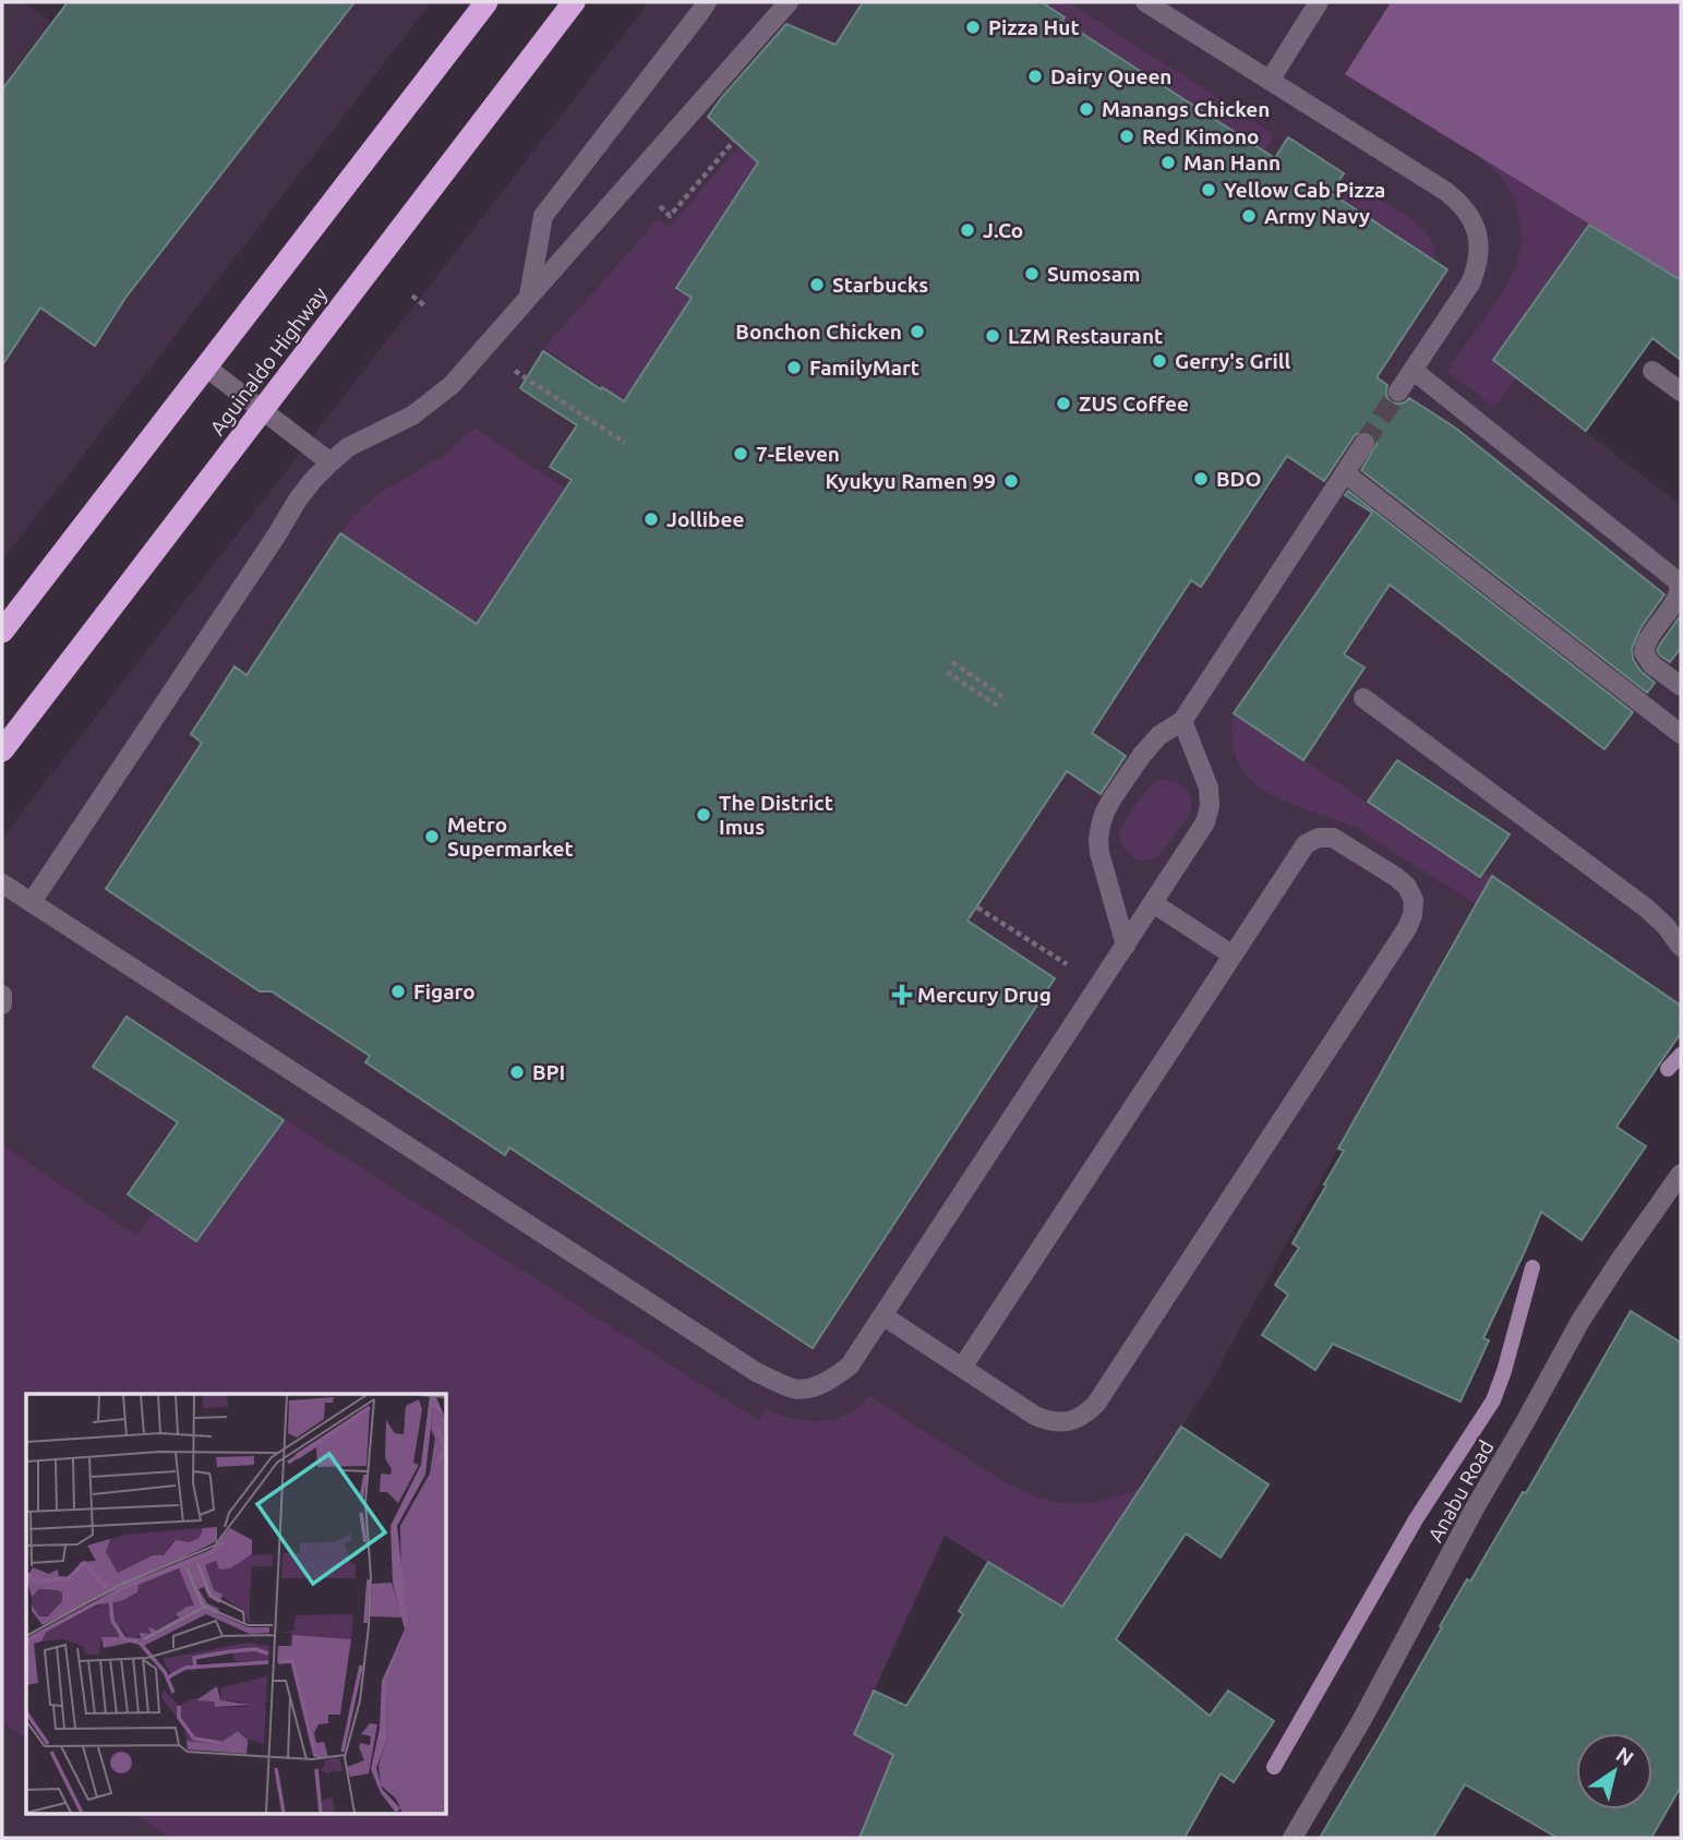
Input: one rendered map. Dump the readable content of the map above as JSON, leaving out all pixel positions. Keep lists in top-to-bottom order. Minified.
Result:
{"streets":{"highway":["Aguinaldo Highway"],"street":["Anabu Road"]},"places":{"other":["Pizza Hut","Dairy Queen","Manangs Chicken","Red Kimono","Man Hann","Yellow Cab Pizza","Army Navy","J.Co","Sumosam","Starbucks","Bonchon Chicken","LZM Restaurant","Gerry's Grill","FamilyMart","ZUS Coffee","7-Eleven","BDO","Kyukyu Ramen 99","Jollibee","The District Imus","Metro Supermarket","Figaro","BPI"],"health":["Mercury Drug"]},"north":"top right"}
